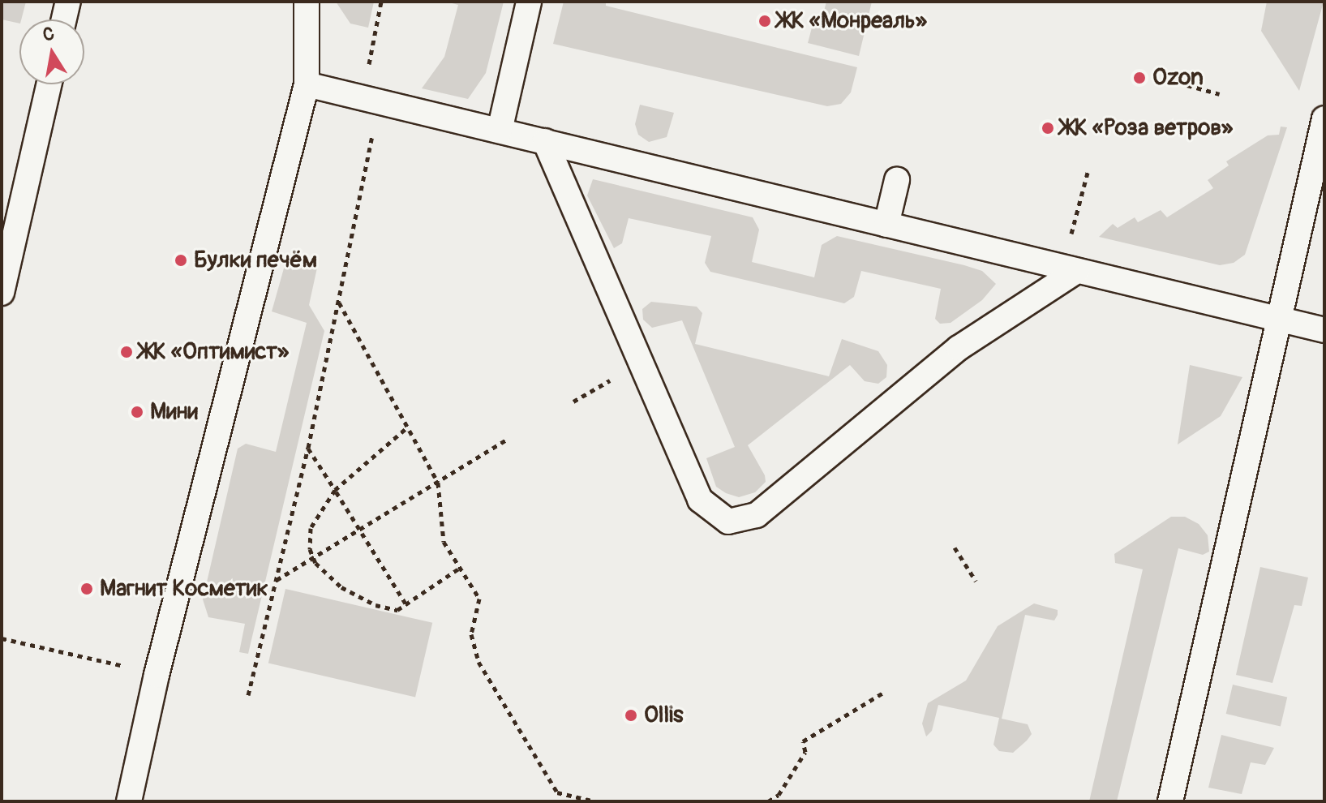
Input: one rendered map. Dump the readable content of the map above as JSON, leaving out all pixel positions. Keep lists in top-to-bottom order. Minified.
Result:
{"places":["ЖК «Монреаль»","Ozon","ЖК «Роза ветров»","Булки печём","ЖК «Оптимист»","Мини","Магнит Косметик","Ollis"],"north":"top"}
